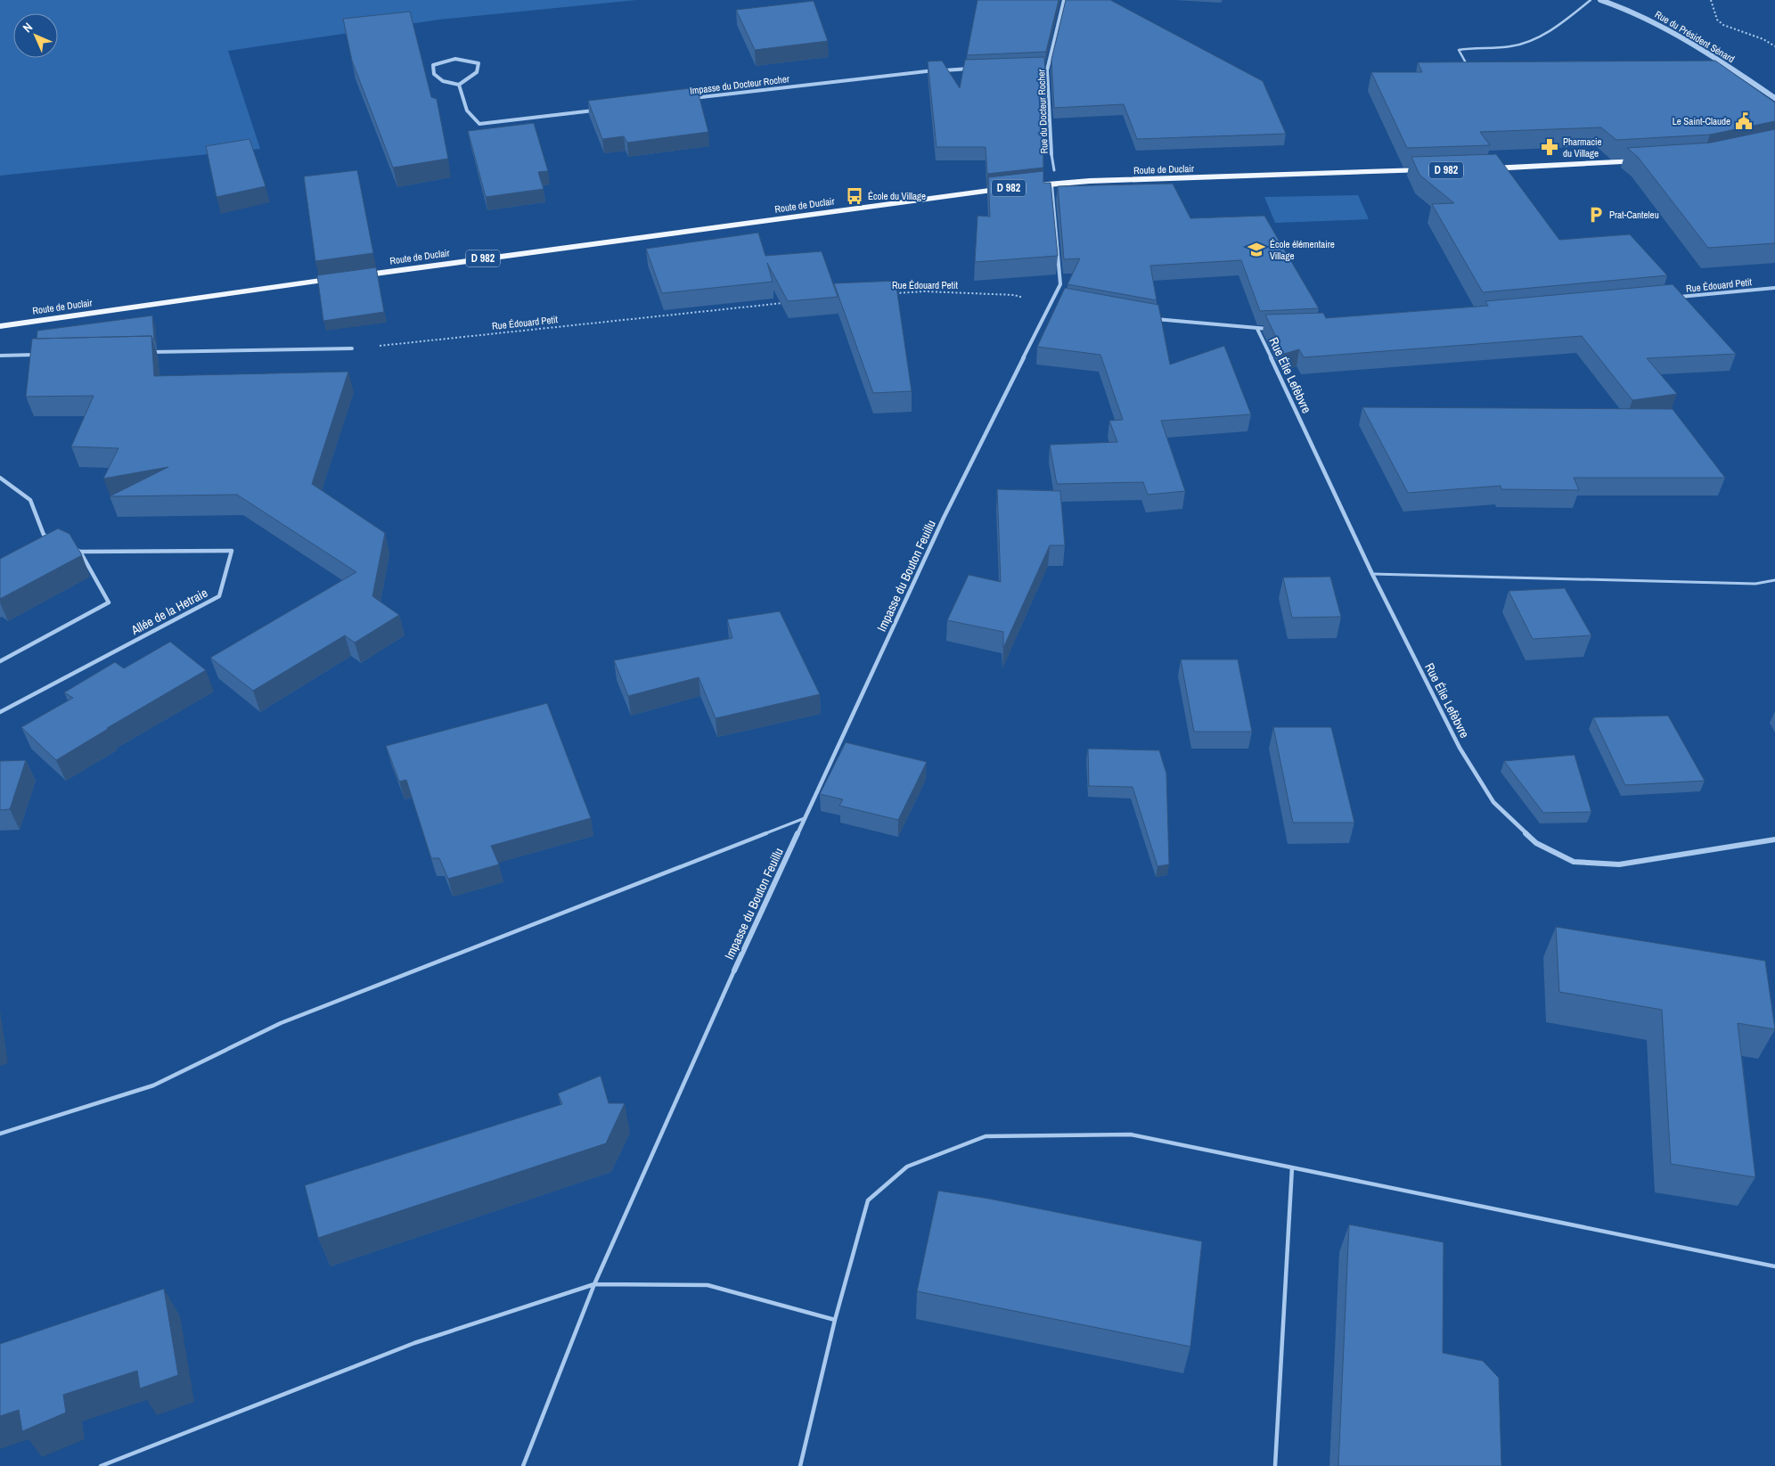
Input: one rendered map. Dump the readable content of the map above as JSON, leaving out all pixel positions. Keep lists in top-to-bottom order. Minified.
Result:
{"streets":{"main road":["Route de Duclair","D 982"],"street":["Rue du Président Sénard","Impasse du Docteur Rocher","Rue du Docteur Rocher","Rue Édouard Petit","Rue Élie Lefèbvre","Impasse du Bouton Feuillu","Allée de la Hetraie"]},"crossings":[["Route de Duclair","Impasse du Bouton Feuillu"],["Rue Édouard Petit","Impasse du Bouton Feuillu"]],"places":{"public building":["Le Saint-Claude"],"pharmacy":["Pharmacie du Village"],"bus stop":["École du Village"],"parking":["Prat-Canteleu"],"school or university":["École élémentaire Village"]},"north":"top left"}
